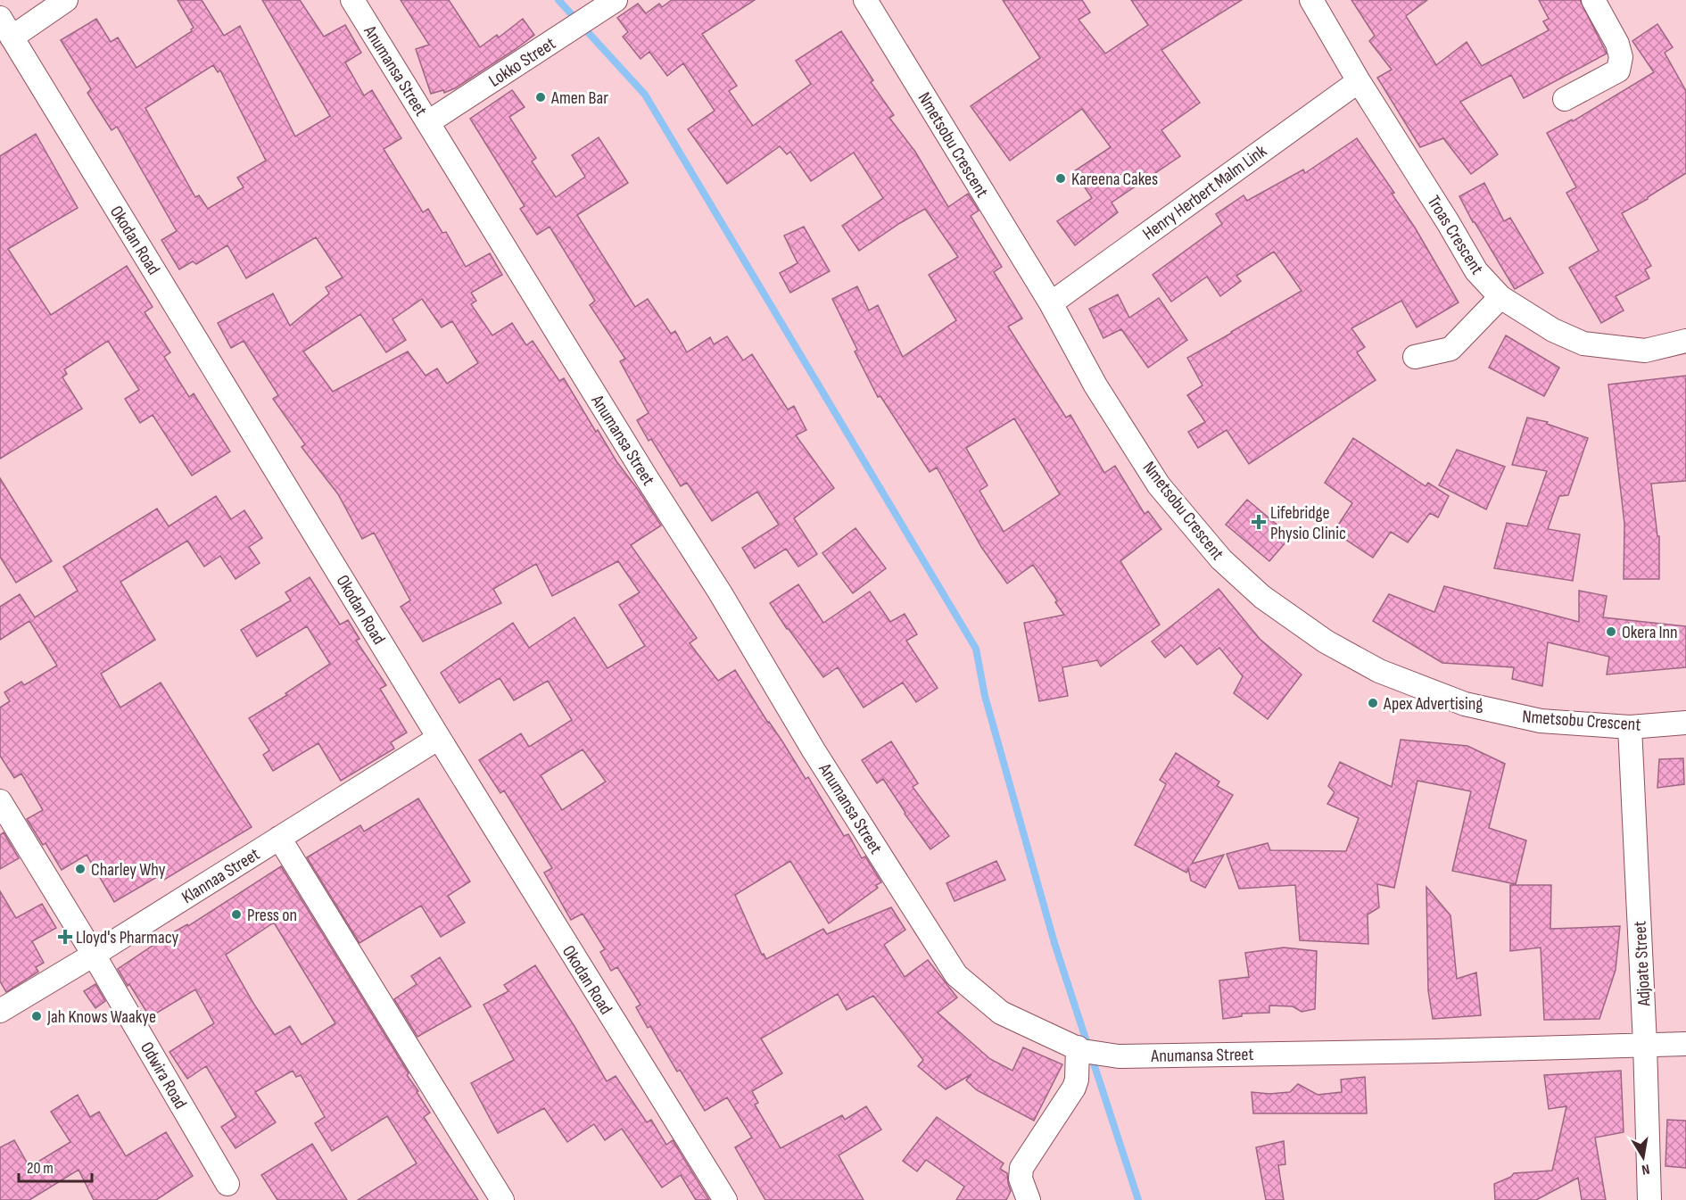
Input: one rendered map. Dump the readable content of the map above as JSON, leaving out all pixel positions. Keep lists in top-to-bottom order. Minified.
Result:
{"streets":{"street":["Lokko Street","Anumansa Street","Nmetsobu Crescent","Henry Herbert Malm Link","Troas Crescent","Okodan Road","Klannaa Street","Adjoate Street","Odwira Road"]},"crossings":[["Lokko Street","Anumansa Street"],["Anumansa Street","Adjoate Street"],["Nmetsobu Crescent","Henry Herbert Malm Link"],["Nmetsobu Crescent","Adjoate Street"],["Henry Herbert Malm Link","Troas Crescent"],["Okodan Road","Klannaa Street"],["Klannaa Street","Odwira Road"]],"places":{"other":["Amen Bar","Kareena Cakes","Okera Inn","Apex Advertising","Charley Why","Press on","Jah Knows Waakye"],"health":["Lifebridge Physio Clinic","Lloyd's Pharmacy"]},"scale_bar":"20 m","north":"bottom"}
